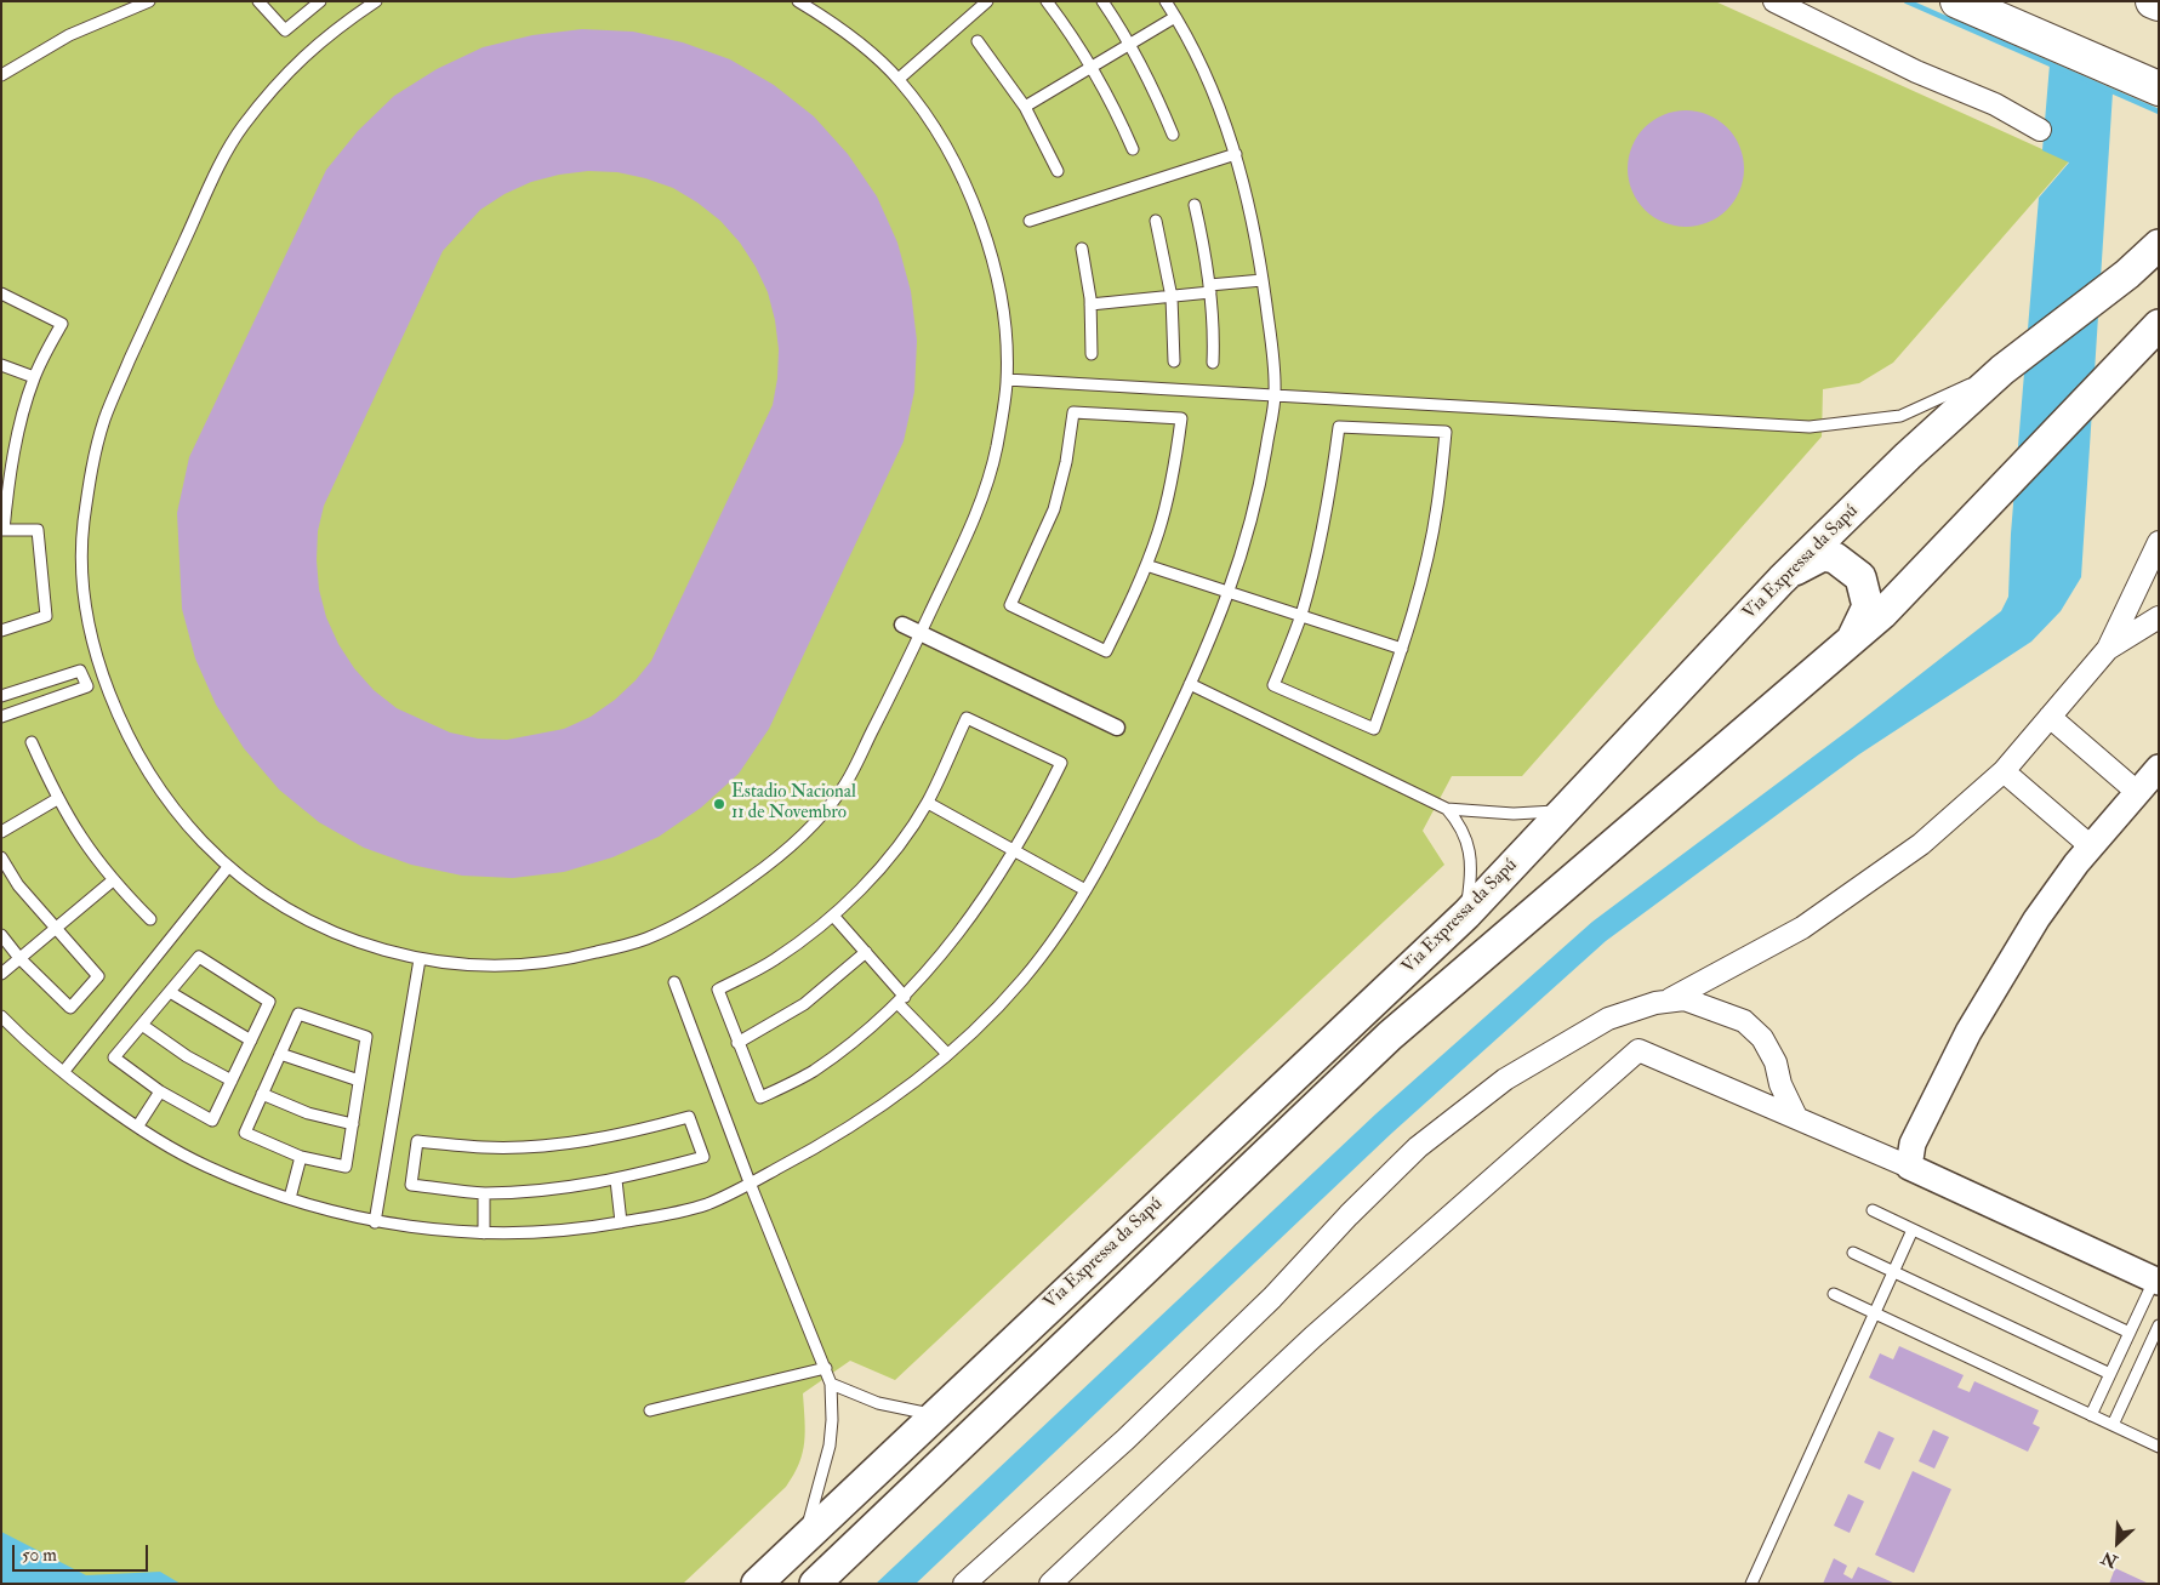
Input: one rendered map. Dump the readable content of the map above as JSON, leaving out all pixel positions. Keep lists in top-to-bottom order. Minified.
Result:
{"streets":{"main road":["Via Expressa da Sapú"]},"places":["Estadio Nacional 11 de Novembro"],"scale_bar":"50 m","north":"bottom left"}
